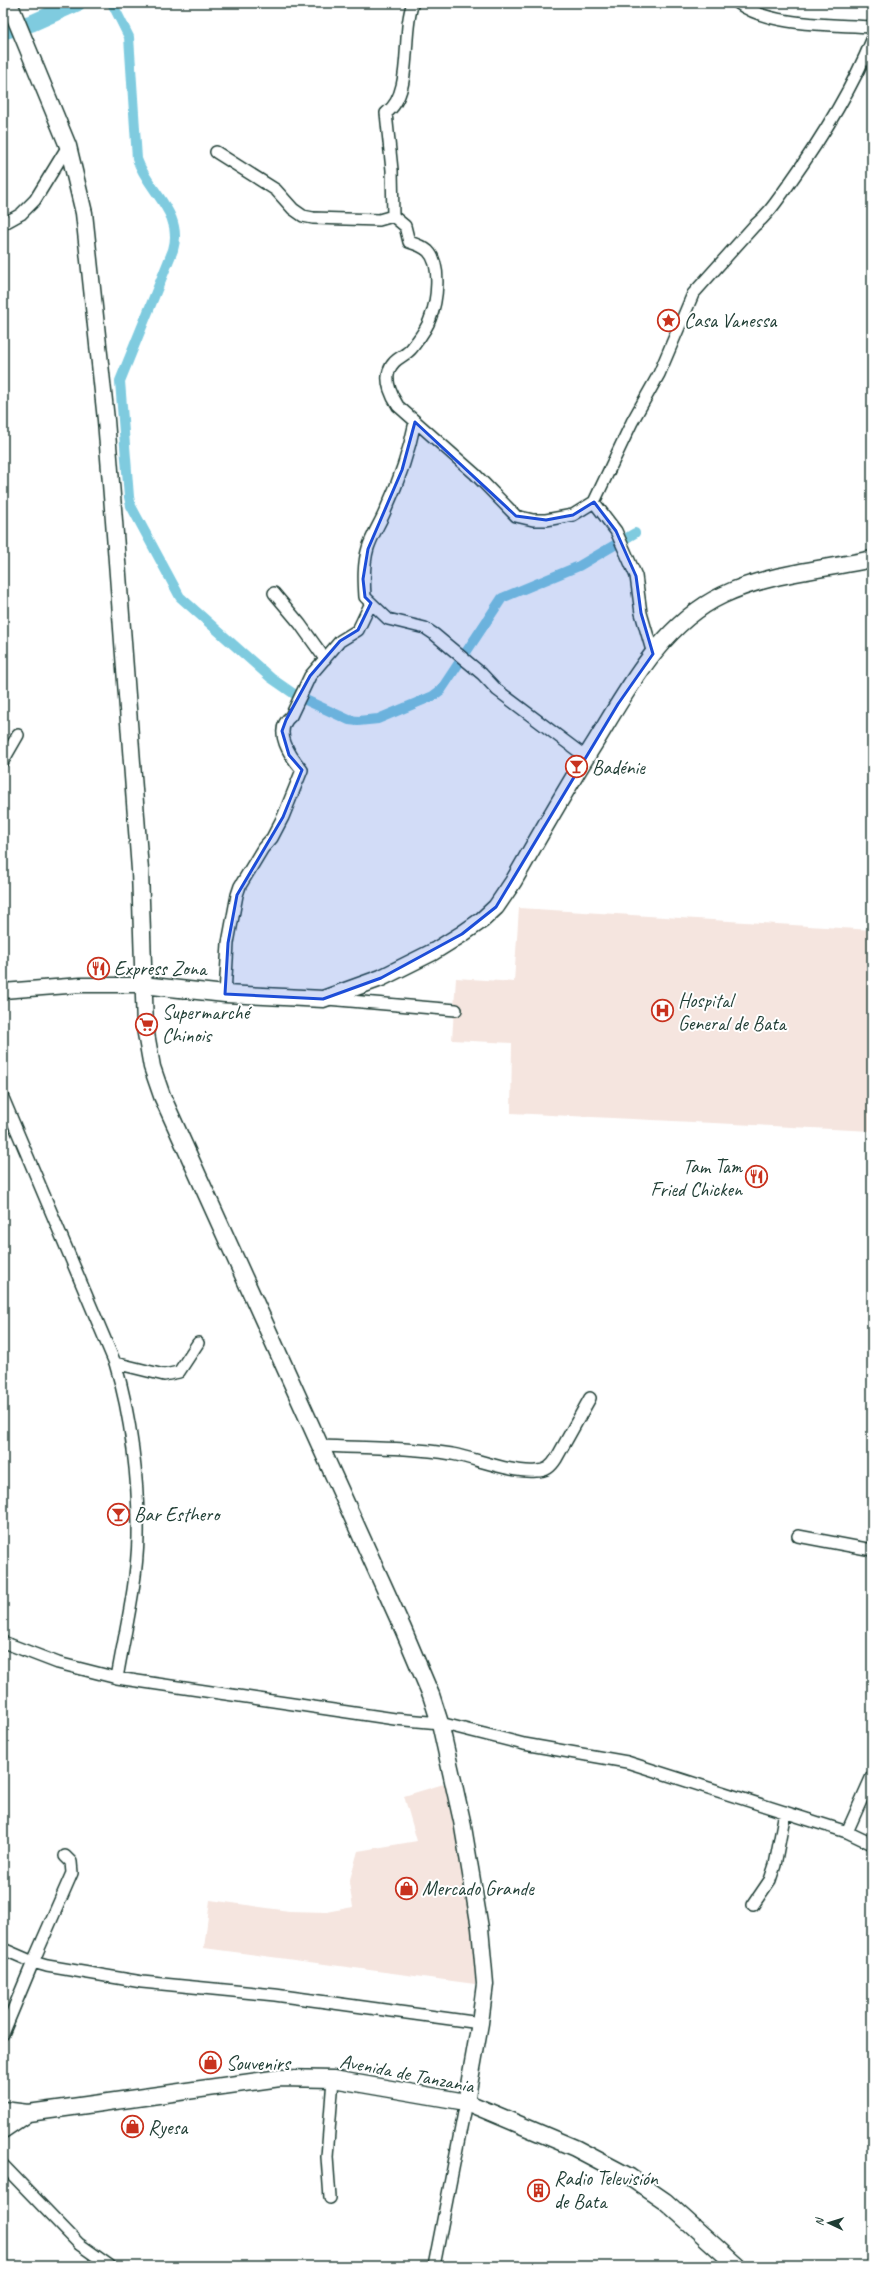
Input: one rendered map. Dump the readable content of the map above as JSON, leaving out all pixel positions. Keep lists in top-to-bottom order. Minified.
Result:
{"streets":{"main road":["Avenida de Tanzania"]},"places":{"place":["Casa Vanessa"],"bar":["Badénie","Bar Esthero"],"restaurant":["Express Zona","Tam Tam Fried Chicken"],"hospital":["Hospital General de Bata"],"supermarket":["Supermarché Chinois"],"shop":["Mercado Grande","Souvenirs","Ryesa"],"building":["Radio Televisión de Bata"]},"north":"left"}
